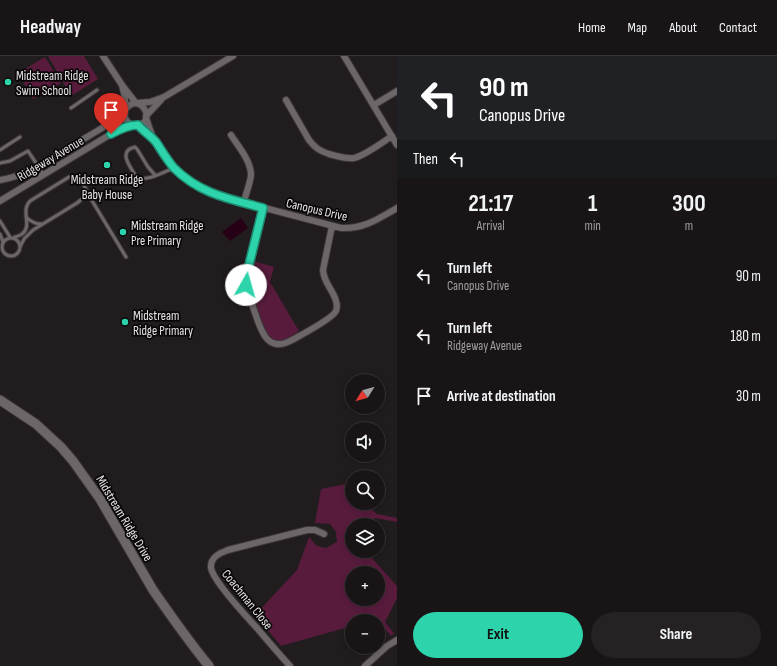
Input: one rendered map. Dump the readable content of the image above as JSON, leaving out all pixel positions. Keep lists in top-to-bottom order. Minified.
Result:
{"streets":{"street":["Ridgeway Avenue","Canopus Drive","Midstream Ridge Drive","Coachman Close"]},"crossings":[["Ridgeway Avenue","Canopus Drive"]],"places":["Midstream Ridge Swim School","Midstream Ridge Baby House","Midstream Ridge Pre Primary","Midstream Ridge Primary"],"north":"bottom left","page":{"header":"Headway","nav":["Home","Map","About","Contact"],"turn":["90 m","Canopus Drive"],"then":"Then","eta":["21:17","Arrival","1","min","300","m"],"list":[{"name":"Turn left","note":"Canopus Drive","value":"90 m"},{"name":"Turn left","note":"Ridgeway Avenue","value":"180 m"},{"name":"Arrive at destination","value":"30 m"}],"map_buttons":["+","−"],"buttons":["Exit","Share"]}}
